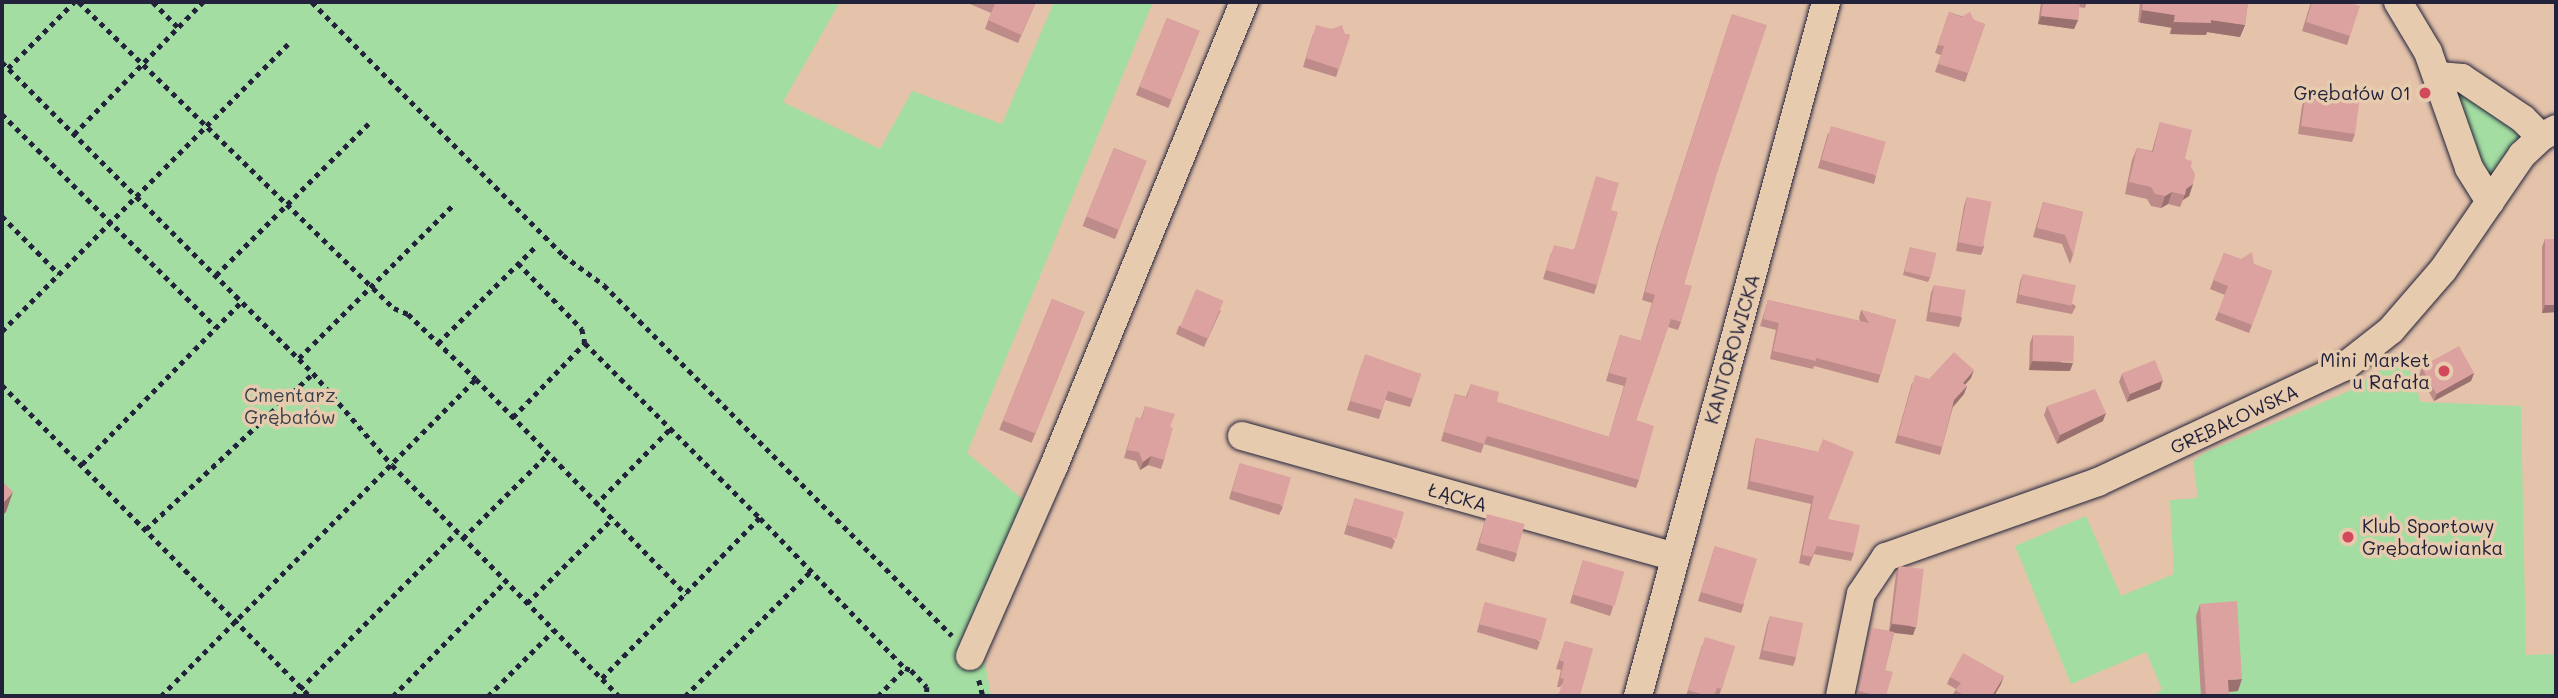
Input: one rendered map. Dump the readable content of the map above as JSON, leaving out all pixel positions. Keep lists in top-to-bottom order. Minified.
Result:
{"streets":{"street":["KANTOROWICKA","GRĘBAŁOWSKA","ŁĄCKA"]},"crossings":[["KANTOROWICKA","ŁĄCKA"]],"parks":["Cmentarz Grębałów"],"places":["Grębałów 01","Mini Market u Rafała","Klub Sportowy Grębałowianka"]}
